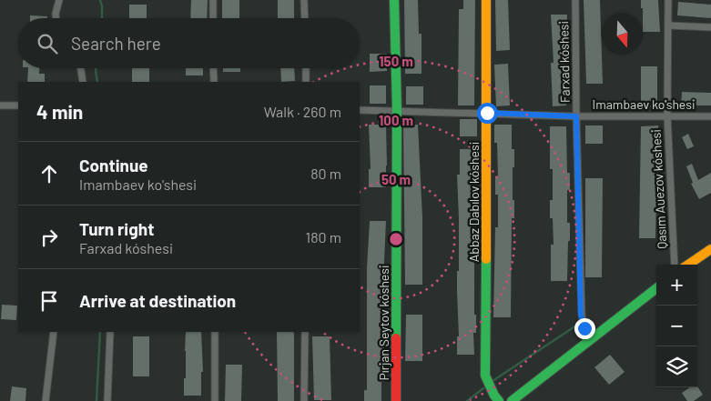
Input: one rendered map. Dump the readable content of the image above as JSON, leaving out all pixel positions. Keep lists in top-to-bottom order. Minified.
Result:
{"streets":{"street":["Farxad kóshesi","Imambaev ko'shesi","Qasım Auezov kóshesi","Abbaz Dabılov kóshesi","Pırjan Seytov kóshesi"]},"crossings":[["Farxad kóshesi","Imambaev ko'shesi"],["Imambaev ko'shesi","Qasım Auezov kóshesi"],["Imambaev ko'shesi","Abbaz Dabılov kóshesi"],["Imambaev ko'shesi","Pırjan Seytov kóshesi"]],"north":"bottom","page":{"search":"Search here","heading":["4 min","Walk · 260 m"],"list":[["Continue","Imambaev ko'shesi","80 m"],["Turn right","Farxad kóshesi","180 m"],"Arrive at destination"],"map_buttons":["+","−"]},"rings":["150 m","100 m","50 m"]}
